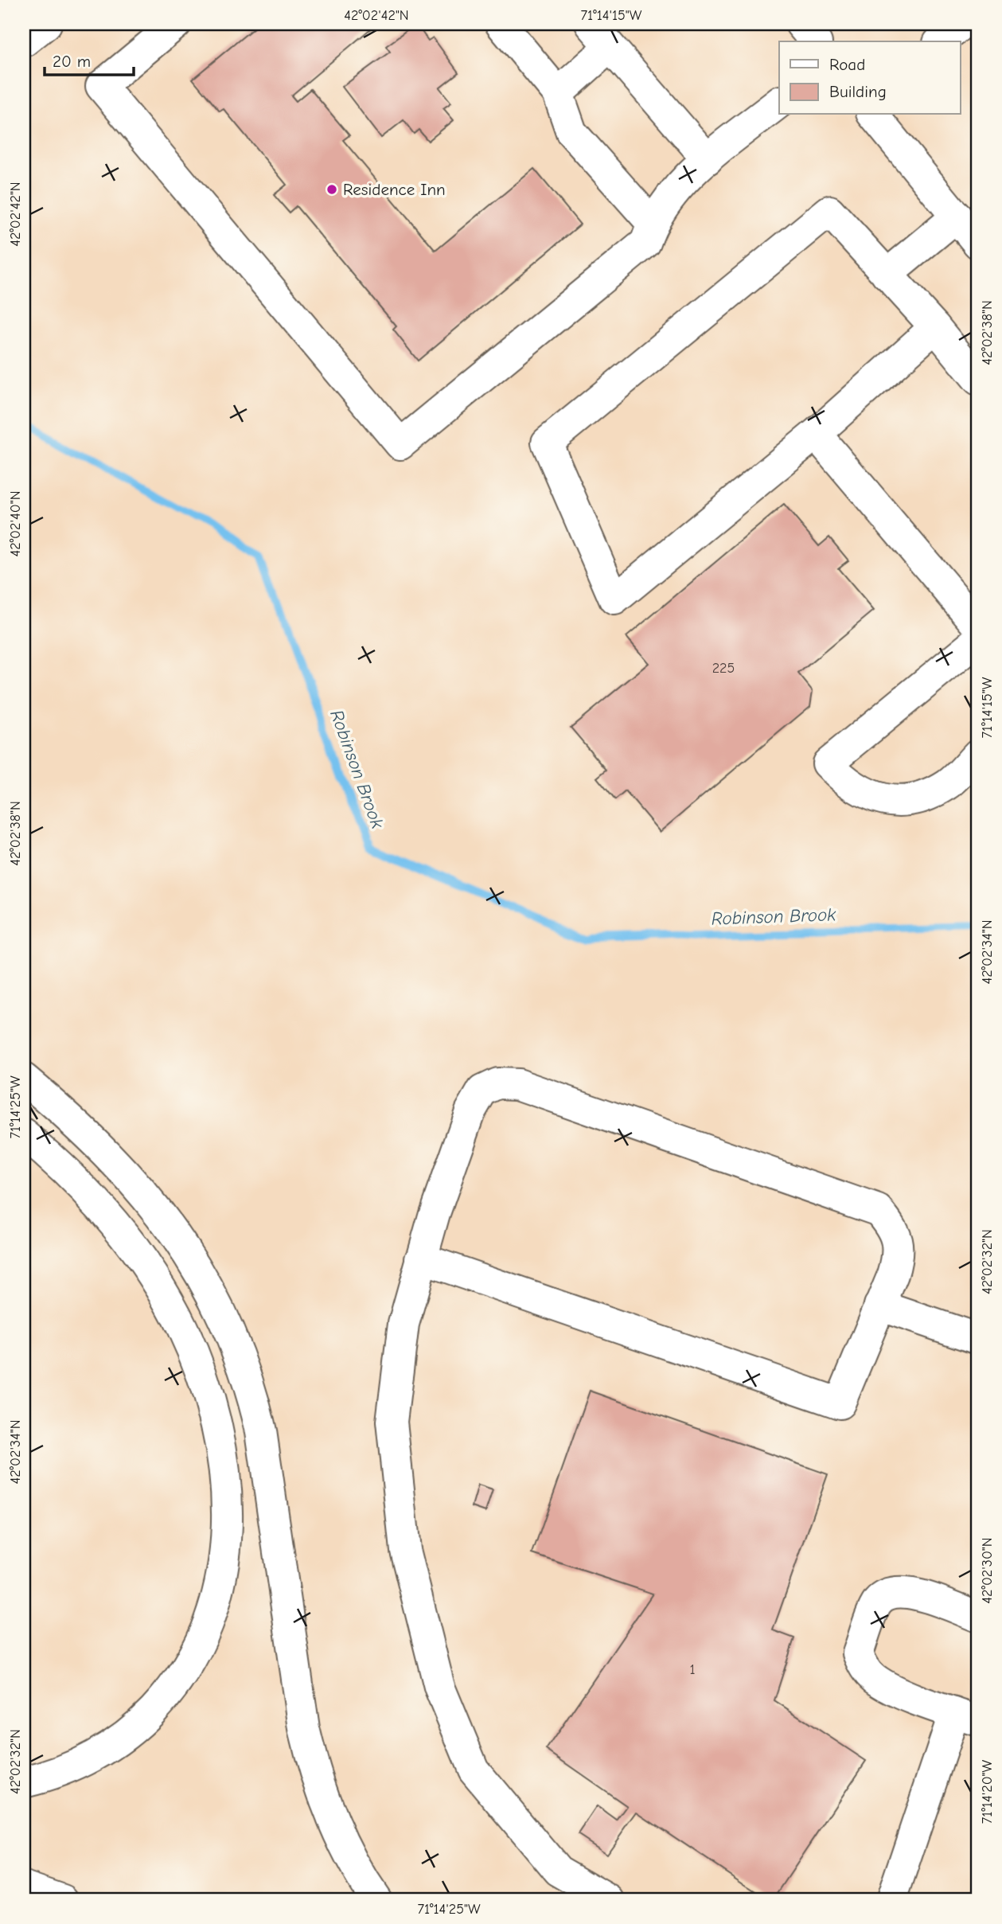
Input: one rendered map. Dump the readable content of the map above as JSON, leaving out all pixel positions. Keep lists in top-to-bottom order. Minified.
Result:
{"water":["Robinson Brook"],"places":["Residence Inn"],"house_numbers":["225","1"],"legend":["Road","Building"],"scale_bar":"20 m","coordinates":["42°02'42\"N","71°14'15\"W","42°02'38\"N","42°02'40\"N","42°02'34\"N","71°14'25\"W","42°02'32\"N","42°02'30\"N","71°14'20\"W"]}
